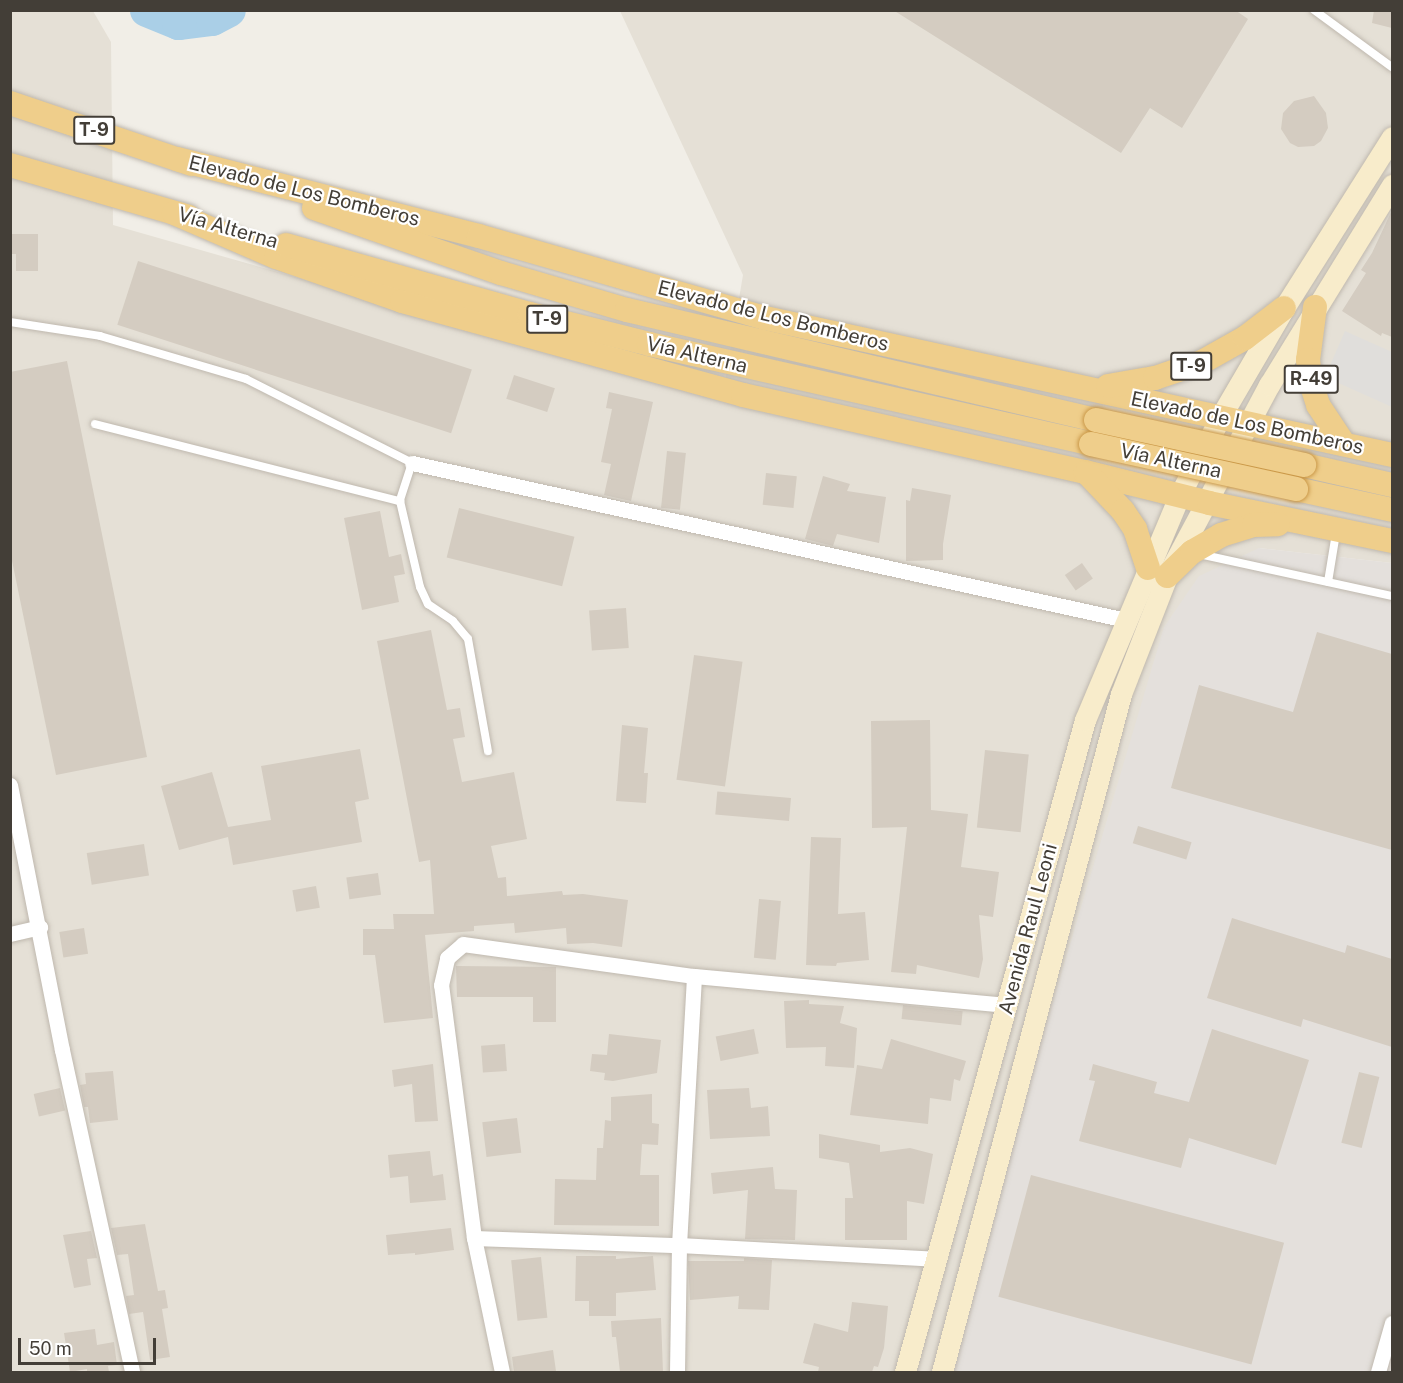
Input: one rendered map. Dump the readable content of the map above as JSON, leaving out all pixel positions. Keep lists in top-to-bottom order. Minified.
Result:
{"streets":{"highway":["T-9","Elevado de Los Bomberos","Vía Alterna","R-49"],"main road":["Avenida Raul Leoni"]},"crossings":[["T-9","Elevado de Los Bomberos"],["T-9","Vía Alterna"],["T-9","R-49"],["T-9","Avenida Raul Leoni"],["Elevado de Los Bomberos","R-49"],["R-49","Avenida Raul Leoni"]],"scale_bar":"50 m"}
